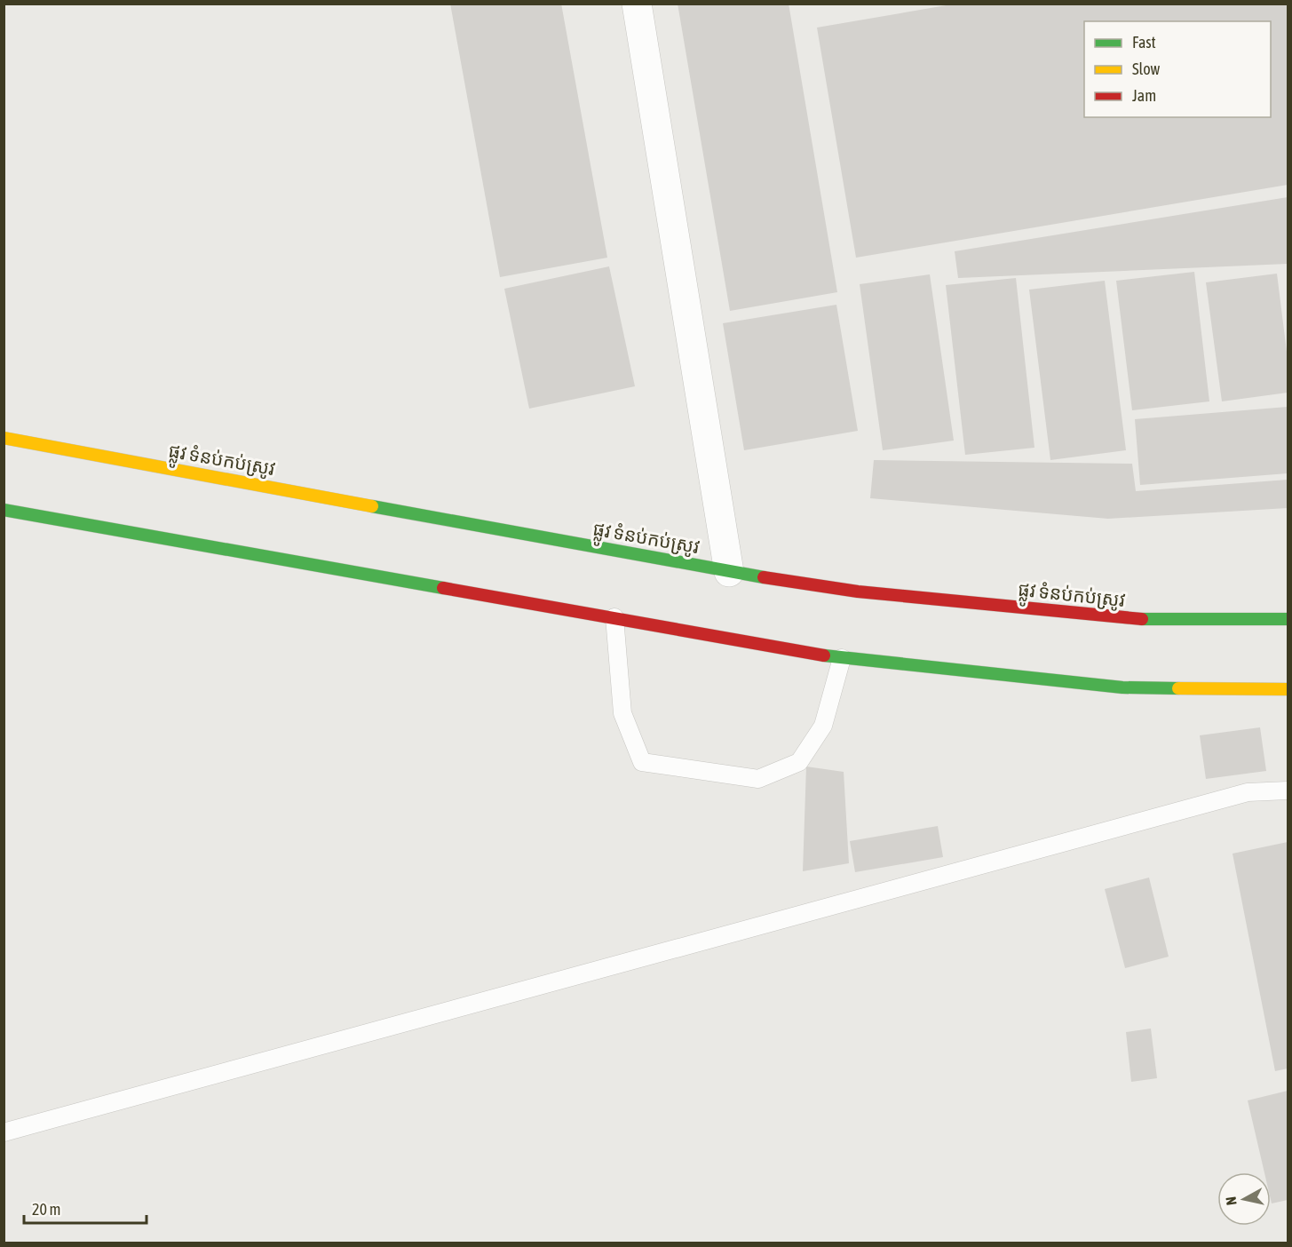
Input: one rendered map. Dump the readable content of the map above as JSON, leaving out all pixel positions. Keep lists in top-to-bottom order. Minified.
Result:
{"streets":{"main road":["ផ្លូវ ទំនប់កប់ស្រូវ"]},"legend":["Fast","Slow","Jam"],"scale_bar":"20 m","north":"left"}
